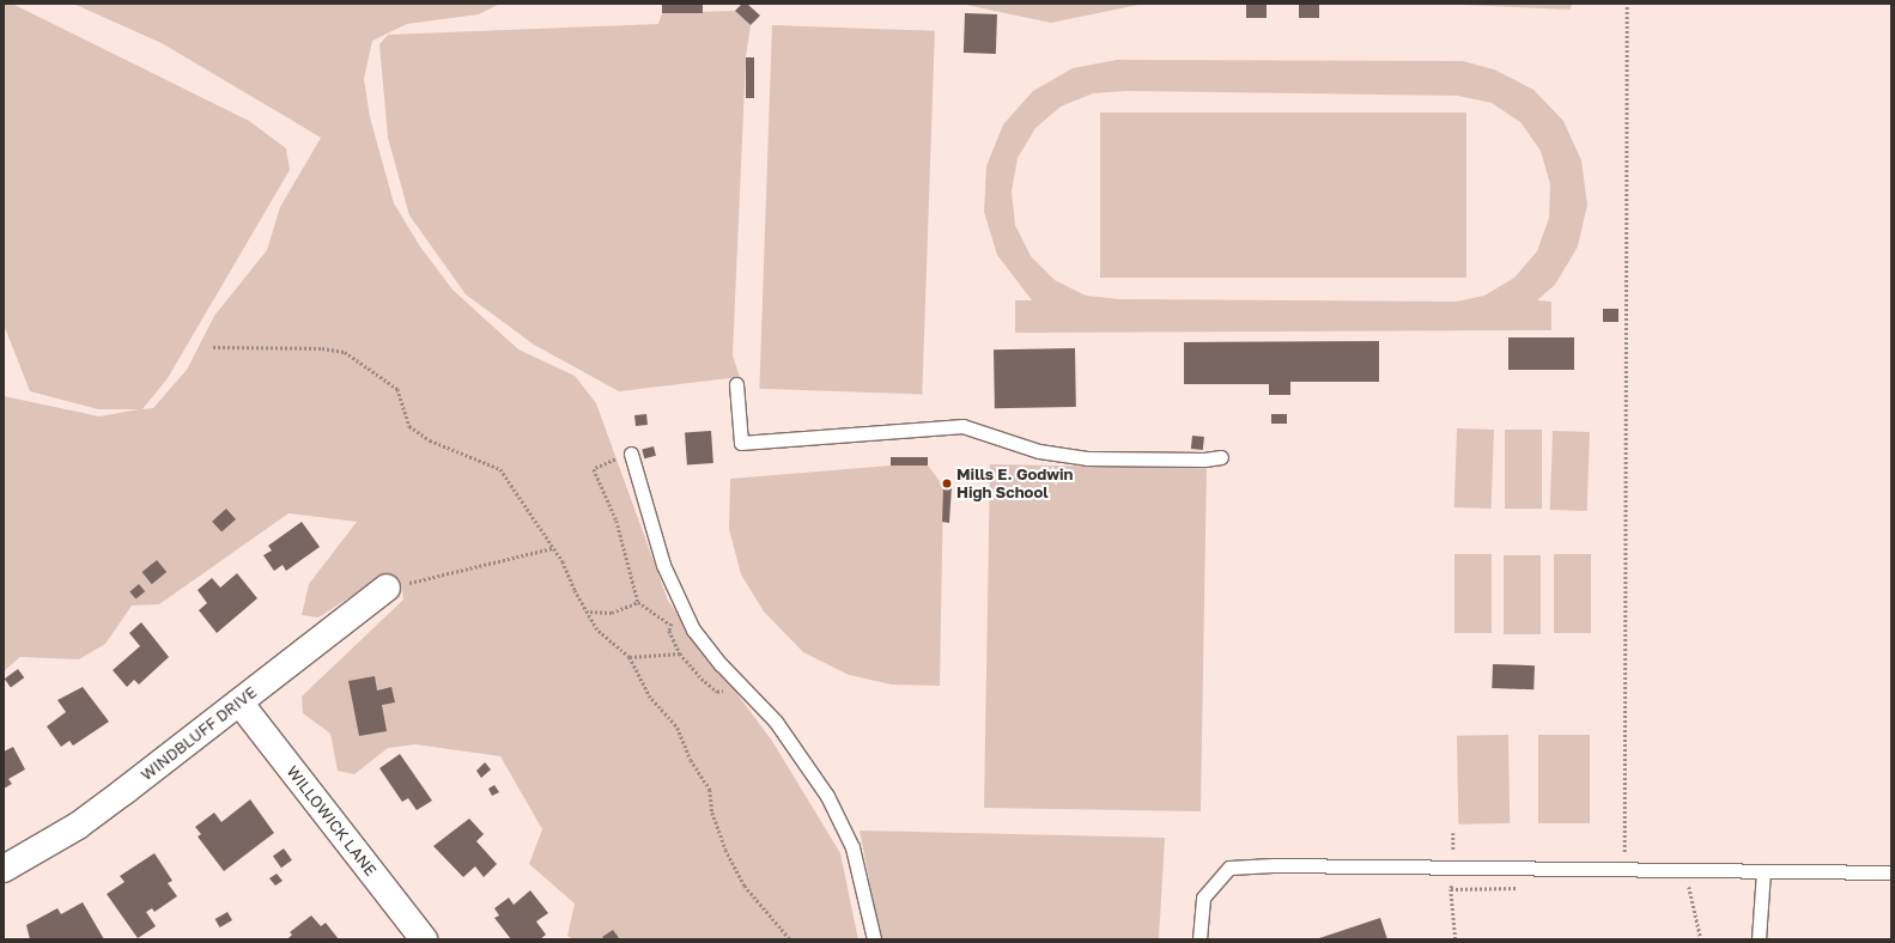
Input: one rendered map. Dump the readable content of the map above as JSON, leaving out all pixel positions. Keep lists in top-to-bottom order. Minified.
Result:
{"streets":{"street":["WINDBLUFF DRIVE","WILLOWICK LANE"]},"crossings":[["WINDBLUFF DRIVE","WILLOWICK LANE"]],"places":["Mills E. Godwin High School"]}
